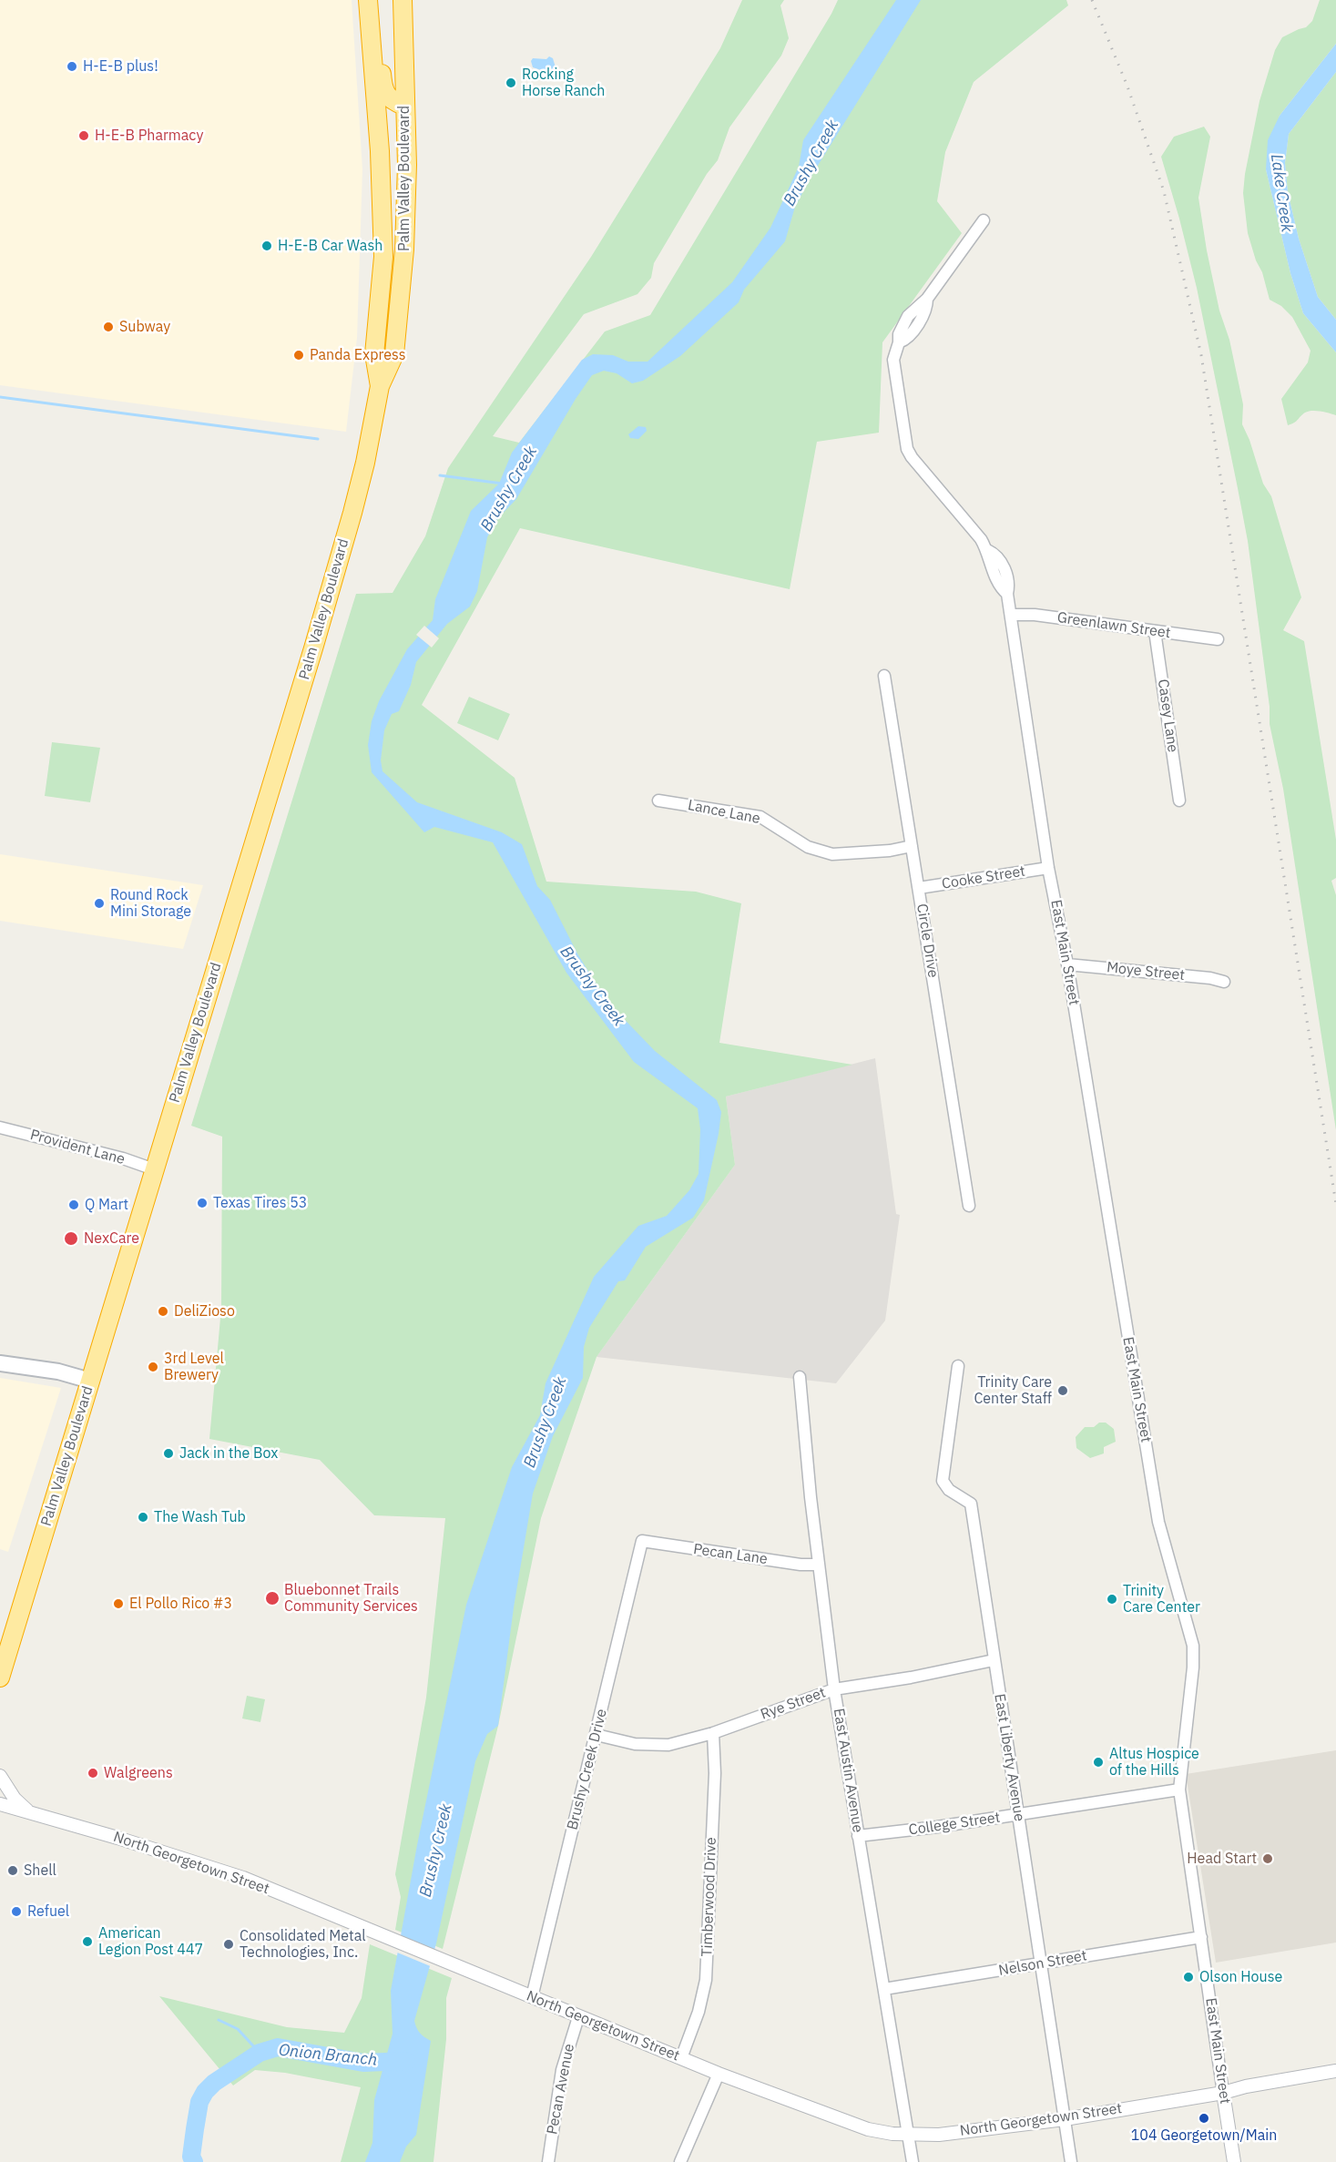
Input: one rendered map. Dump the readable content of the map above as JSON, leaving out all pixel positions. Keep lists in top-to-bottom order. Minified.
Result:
{"streets":{"highway":["Palm Valley Boulevard"],"street":["Greenlawn Street","Casey Lane","Lance Lane","Cooke Street","Circle Drive","East Main Street","Moye Street","Provident Lane","Pecan Lane","Rye Street","East Liberty Avenue","Brushy Creek Drive","East Austin Avenue","College Street","North Georgetown Street","Timberwood Drive","Nelson Street","Pecan Avenue"]},"crossings":[["Palm Valley Boulevard","Provident Lane"],["Greenlawn Street","Casey Lane"],["Greenlawn Street","East Main Street"],["Lance Lane","Circle Drive"],["Cooke Street","Circle Drive"],["Cooke Street","East Main Street"],["East Main Street","Moye Street"],["East Main Street","College Street"],["East Main Street","North Georgetown Street"],["East Main Street","Nelson Street"],["Pecan Lane","Brushy Creek Drive"],["Pecan Lane","East Austin Avenue"],["Rye Street","East Liberty Avenue"],["Rye Street","Brushy Creek Drive"],["Rye Street","East Austin Avenue"],["Rye Street","Timberwood Drive"],["East Liberty Avenue","College Street"],["East Liberty Avenue","North Georgetown Street"],["East Liberty Avenue","Nelson Street"],["Brushy Creek Drive","North Georgetown Street"],["East Austin Avenue","College Street"],["East Austin Avenue","North Georgetown Street"],["East Austin Avenue","Nelson Street"],["North Georgetown Street","Timberwood Drive"],["North Georgetown Street","Pecan Avenue"]],"water":["Brushy Creek","Lake Creek","Onion Branch"],"places":["H-E-B plus!","Rocking Horse Ranch","H-E-B Pharmacy","H-E-B Car Wash","Subway","Panda Express","Round Rock Mini Storage","Texas Tires 53","Q Mart","NexCare","DeliZioso","3rd Level Brewery","Trinity Care Center Staff","Jack in the Box","The Wash Tub","Bluebonnet Trails Community Services","Trinity Care Center","El Pollo Rico #3","Altus Hospice of the Hills","Walgreens","Head Start","Shell","Refuel","American Legion Post 447","Consolidated Metal Technologies, Inc.","Olson House","104 Georgetown/Main"]}
